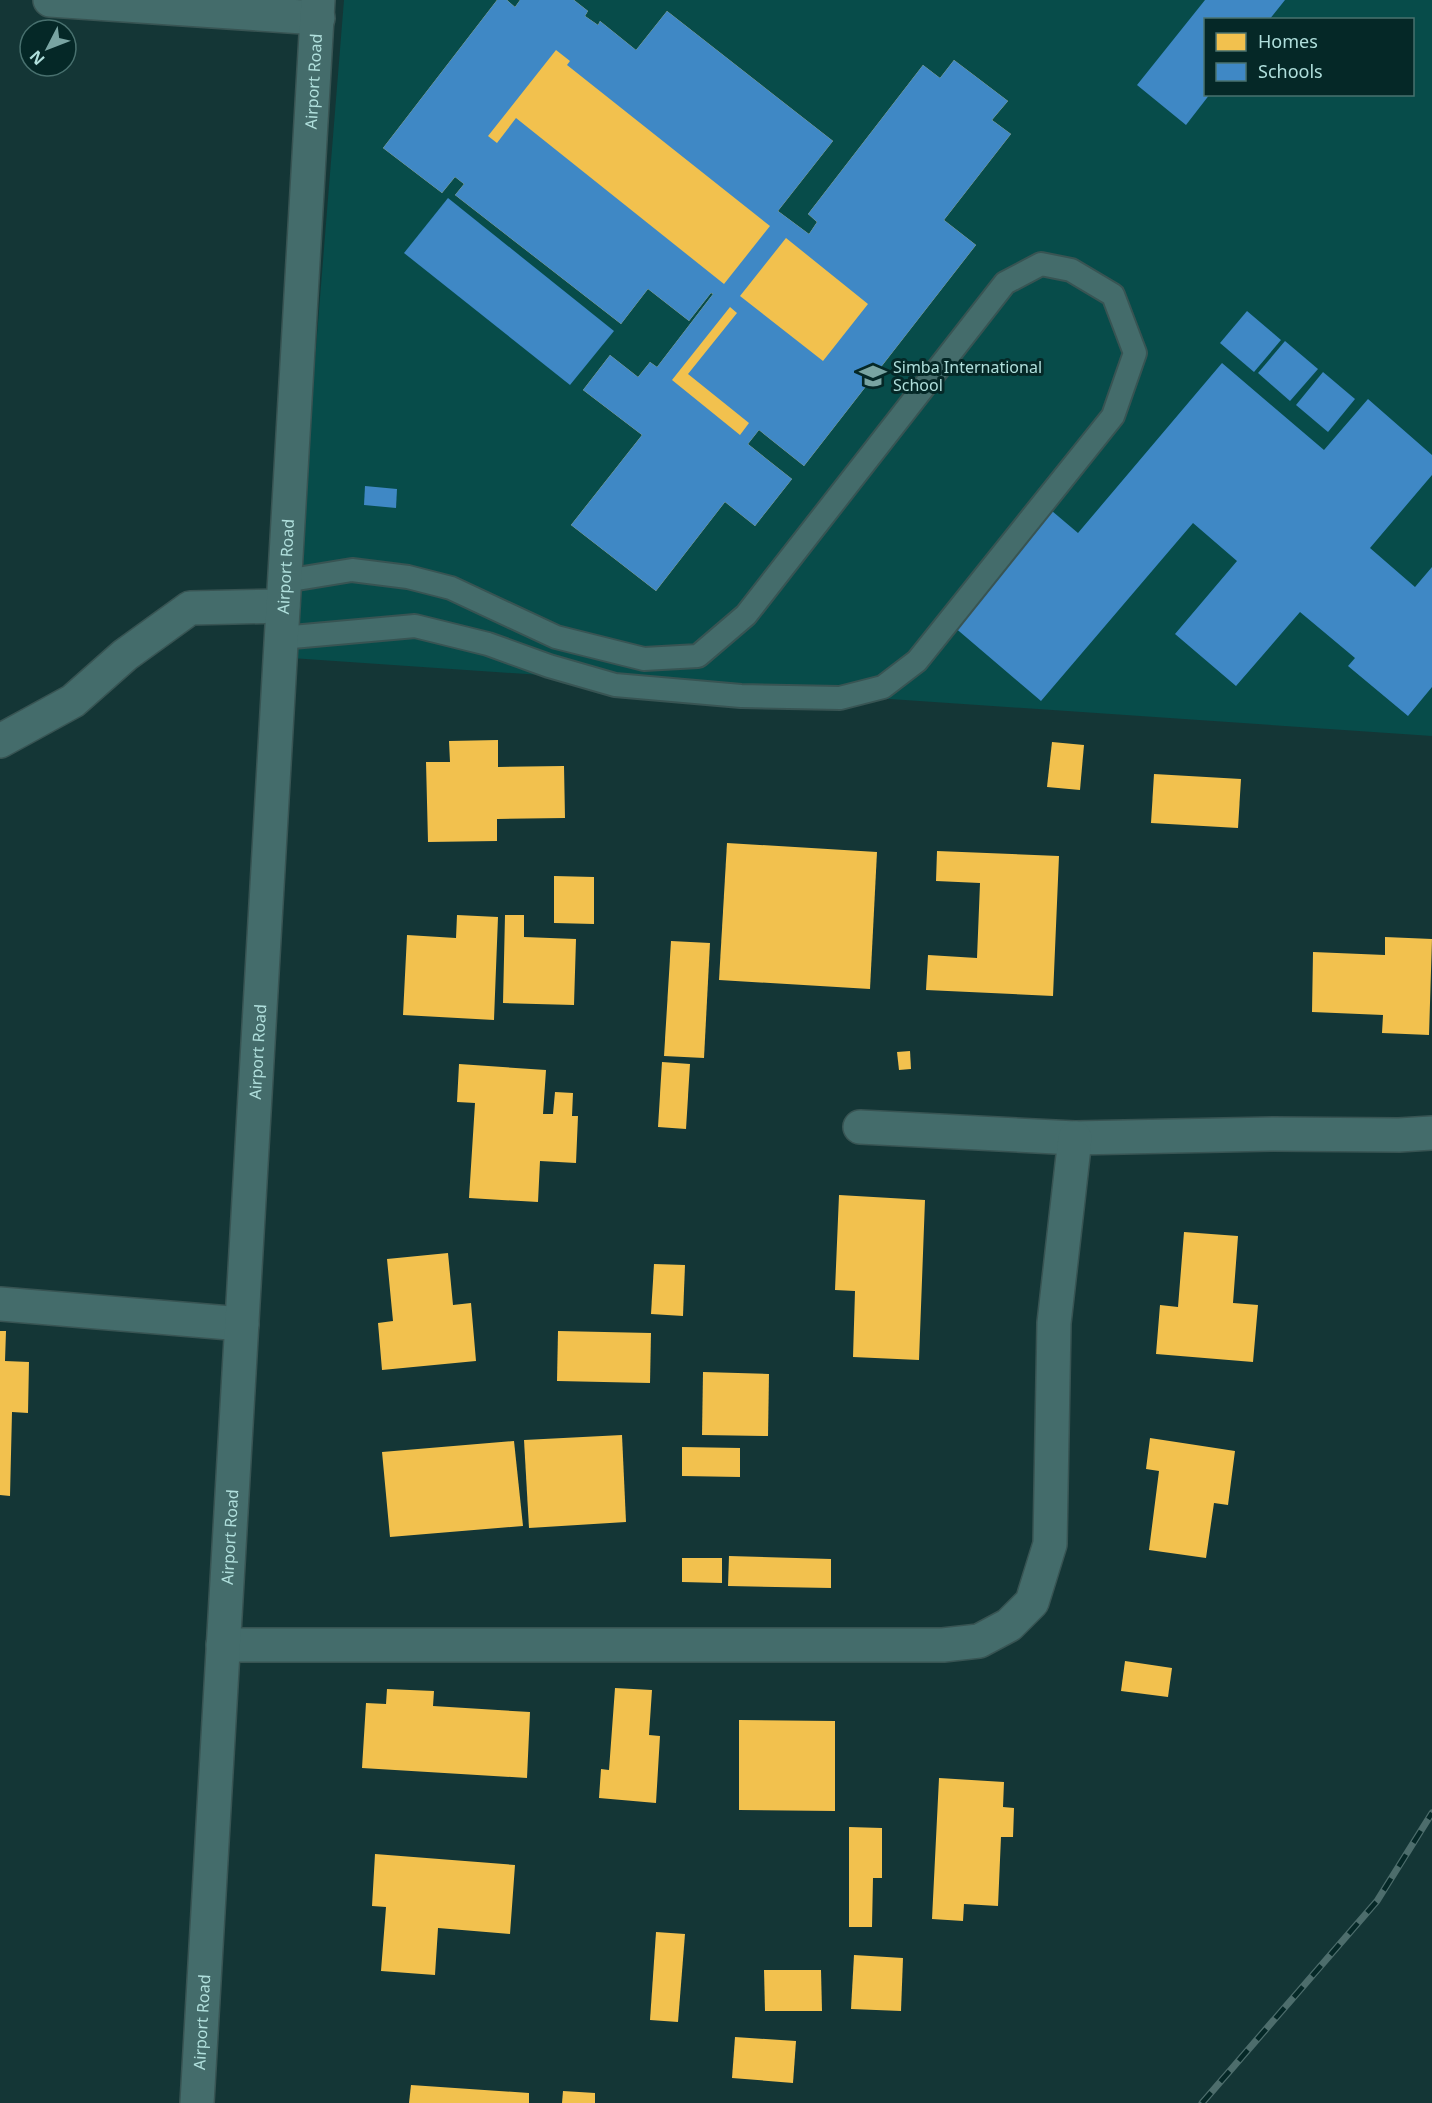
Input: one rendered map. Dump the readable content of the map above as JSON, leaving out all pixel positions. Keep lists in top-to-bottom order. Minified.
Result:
{"streets":{"street":["Airport Road"]},"places":{"school or university":["Simba International School"]},"legend":["Homes","Schools"],"north":"bottom left"}
